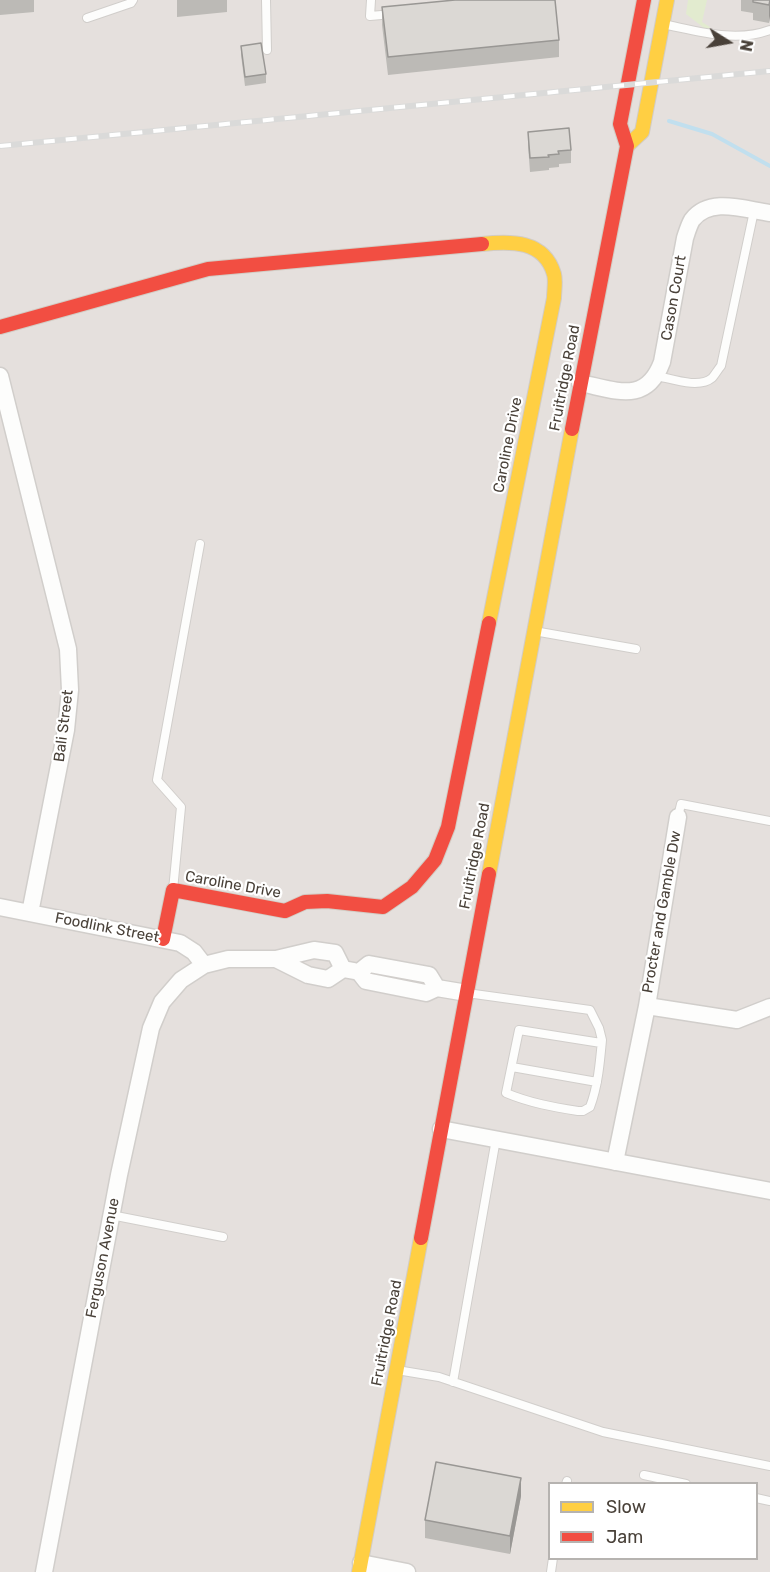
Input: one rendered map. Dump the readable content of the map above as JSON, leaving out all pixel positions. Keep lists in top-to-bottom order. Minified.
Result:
{"streets":{"main road":["Fruitridge Road","Caroline Drive"],"street":["Cason Court","Bali Street","Procter and Gamble Dw","Foodlink Street","Ferguson Avenue"]},"crossings":[["Caroline Drive","Foodlink Street"],["Bali Street","Foodlink Street"],["Foodlink Street","Ferguson Avenue"]],"legend":["Slow","Jam"],"north":"right"}
